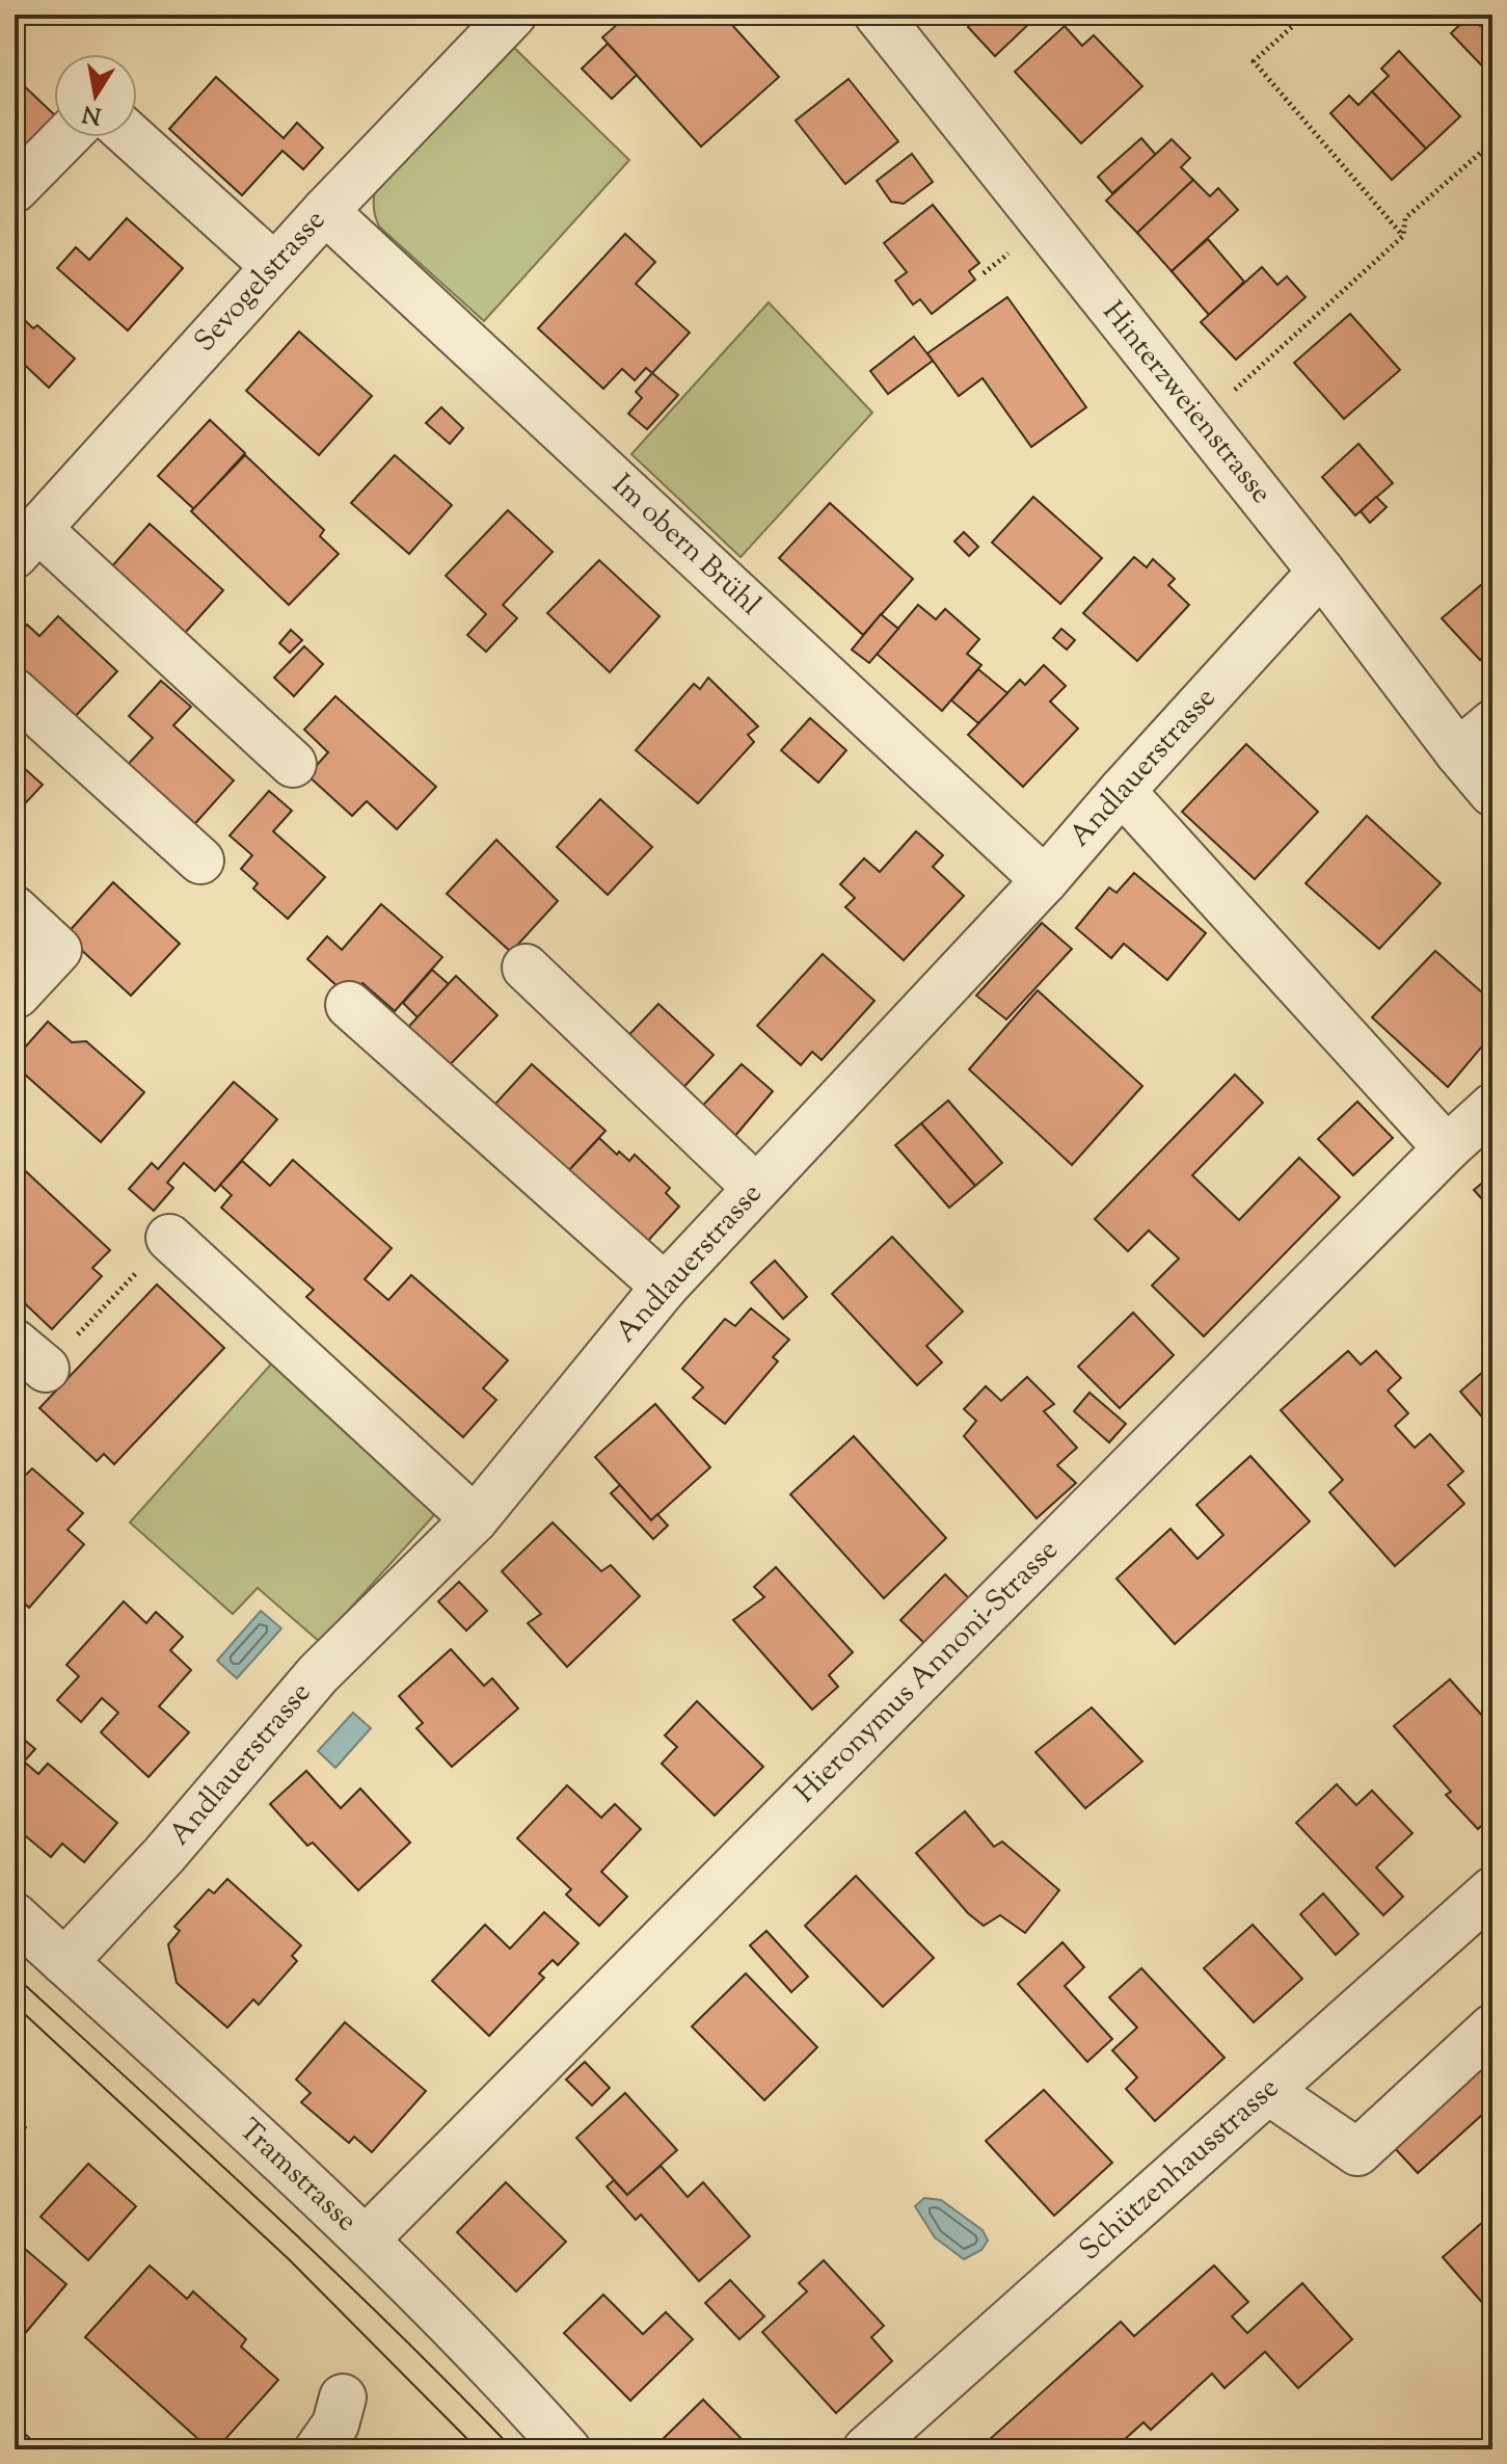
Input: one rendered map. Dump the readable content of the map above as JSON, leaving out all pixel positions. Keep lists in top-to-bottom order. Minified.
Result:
{"streets":{"street":["Sevogelstrasse","Hinterzweienstrasse","Im obern Brühl","Andlauerstrasse","Hieronymus Annoni-Strasse","Schützenhausstrasse","Tramstrasse"]},"crossings":[["Sevogelstrasse","Im obern Brühl"],["Hinterzweienstrasse","Andlauerstrasse"],["Im obern Brühl","Andlauerstrasse"],["Andlauerstrasse","Tramstrasse"],["Hieronymus Annoni-Strasse","Tramstrasse"]],"north":"bottom"}
